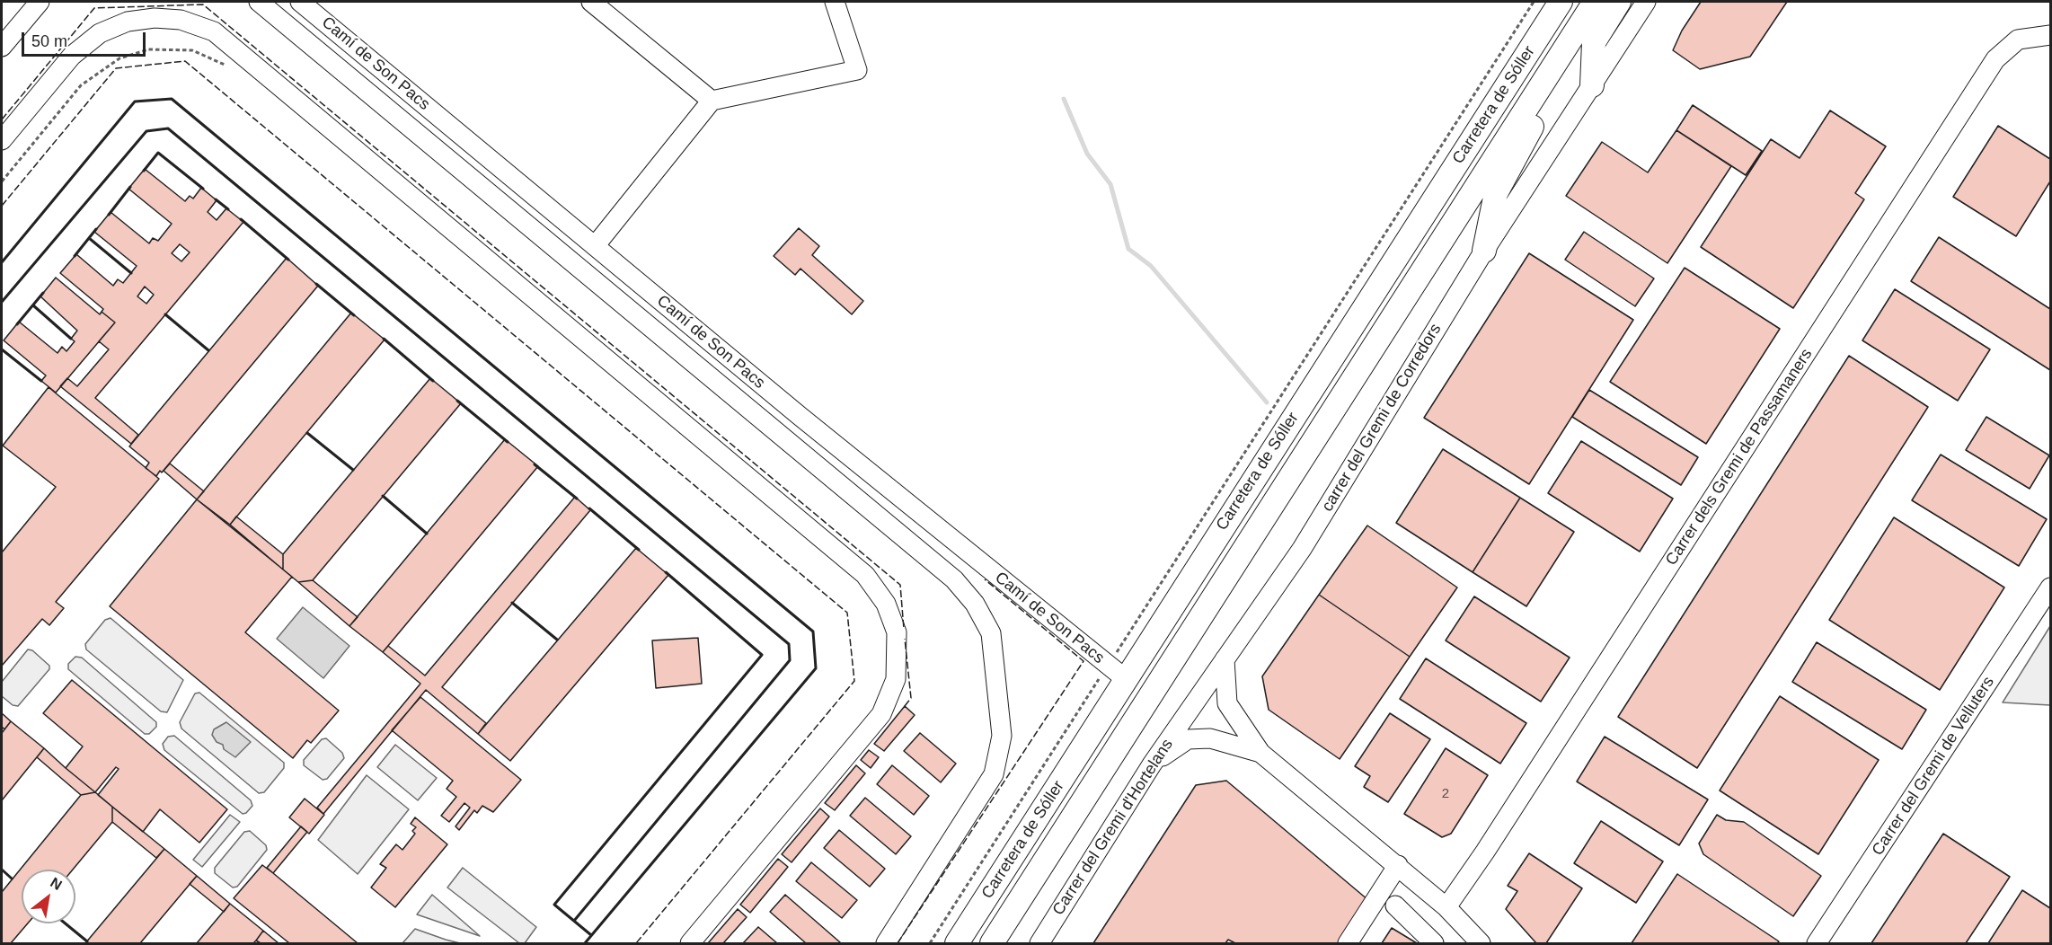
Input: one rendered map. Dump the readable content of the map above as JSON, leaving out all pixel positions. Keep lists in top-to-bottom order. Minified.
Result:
{"streets":{"main road":["Carretera de Sóller"],"street":["Camí de Son Pacs","carrer del Gremi de Corredors","Carrer dels Gremi de Passamaners","Carrer del Gremi de Velluters","Carrer del Gremi d'Hortelans"]},"crossings":[["Camí de Son Pacs","Carretera de Sóller"],["carrer del Gremi de Corredors","Carrer del Gremi d'Hortelans"]],"house_numbers":["2"],"scale_bar":"50 m","north":"top right"}
